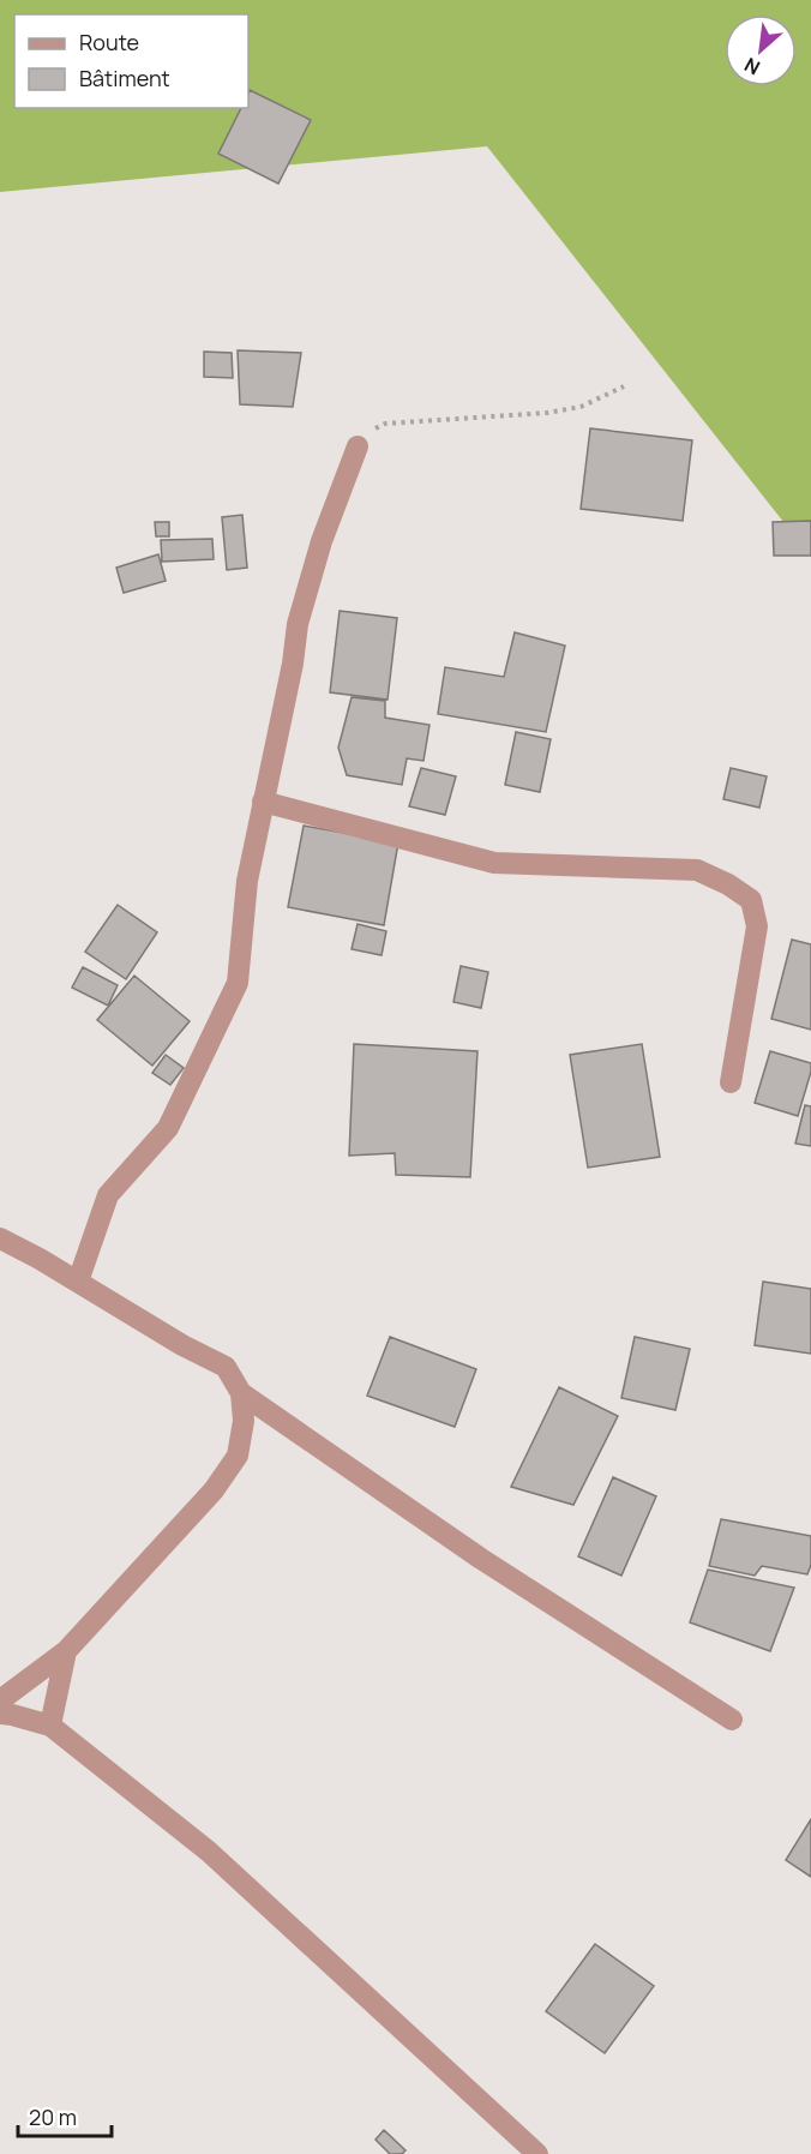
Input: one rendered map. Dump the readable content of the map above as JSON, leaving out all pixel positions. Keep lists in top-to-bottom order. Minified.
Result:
{"legend":["Route","Bâtiment"],"scale_bar":"20 m","north":"bottom left"}
